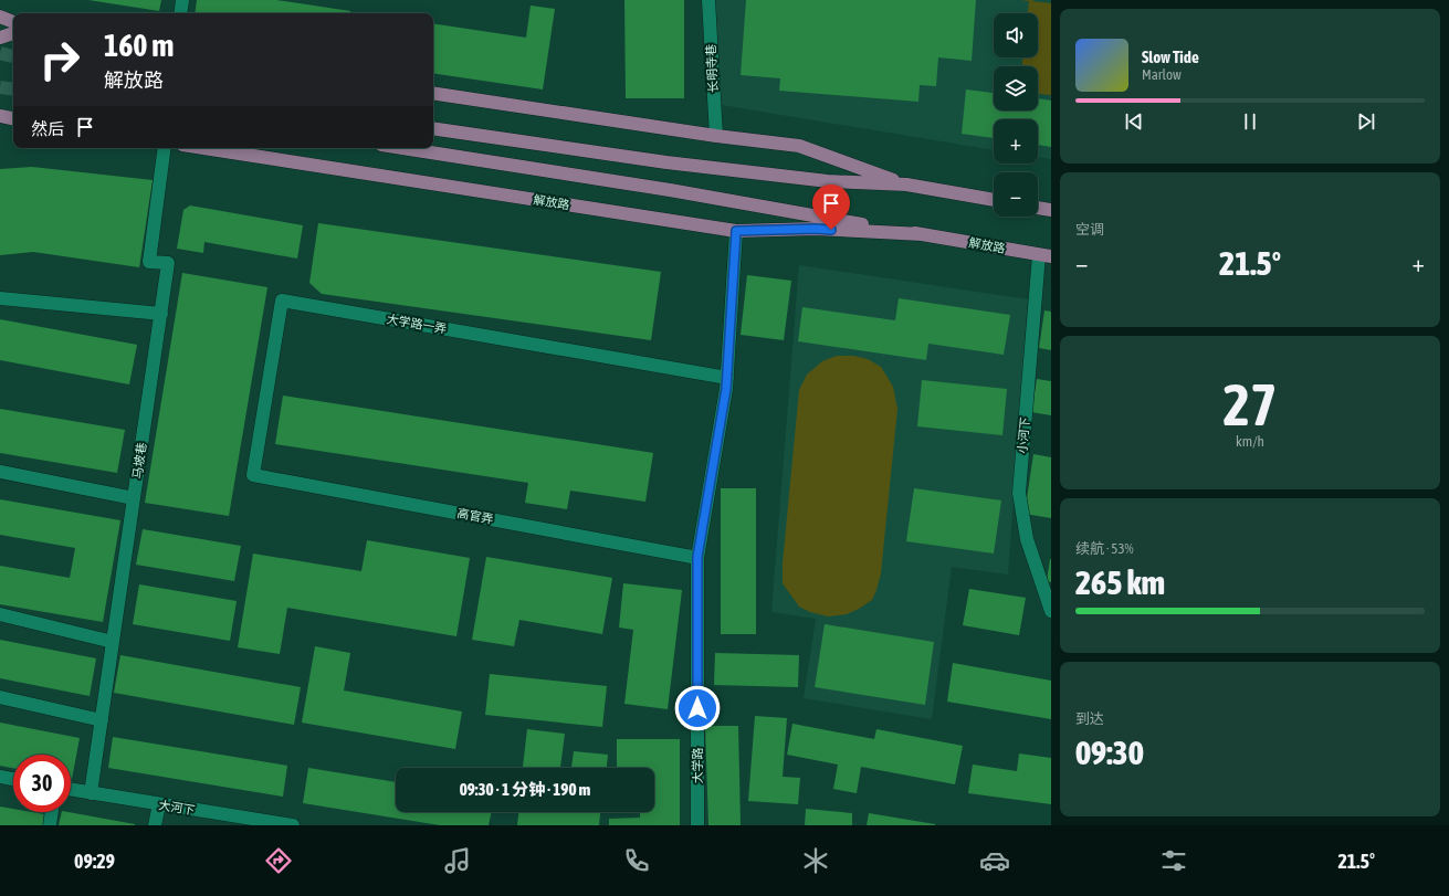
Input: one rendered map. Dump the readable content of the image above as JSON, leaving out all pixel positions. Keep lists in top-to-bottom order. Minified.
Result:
{"streets":{"main road":["解放路"],"street":["长明寺巷","大学路一弄","小河下","马坡巷","高官弄","大学路","大河下"]},"crossings":[["解放路","小河下"],["解放路","大学路"],["大学路一弄","高官弄"],["大学路一弄","大学路"],["马坡巷","大河下"],["高官弄","大学路"]],"page":{"map_buttons":["+","−"],"turn":["160 m","解放路"],"song":["Slow Tide","Marlow"],"then":"然后","tile":["空调",["27","km/h"],["续航 · 53%","265 km"],["到达","09:30"]],"heat":["−","21.5°","+"],"limit":"30","trip":"09:30 · 1 分钟 · 190 m","tabs":["09:29","21.5°"]}}
